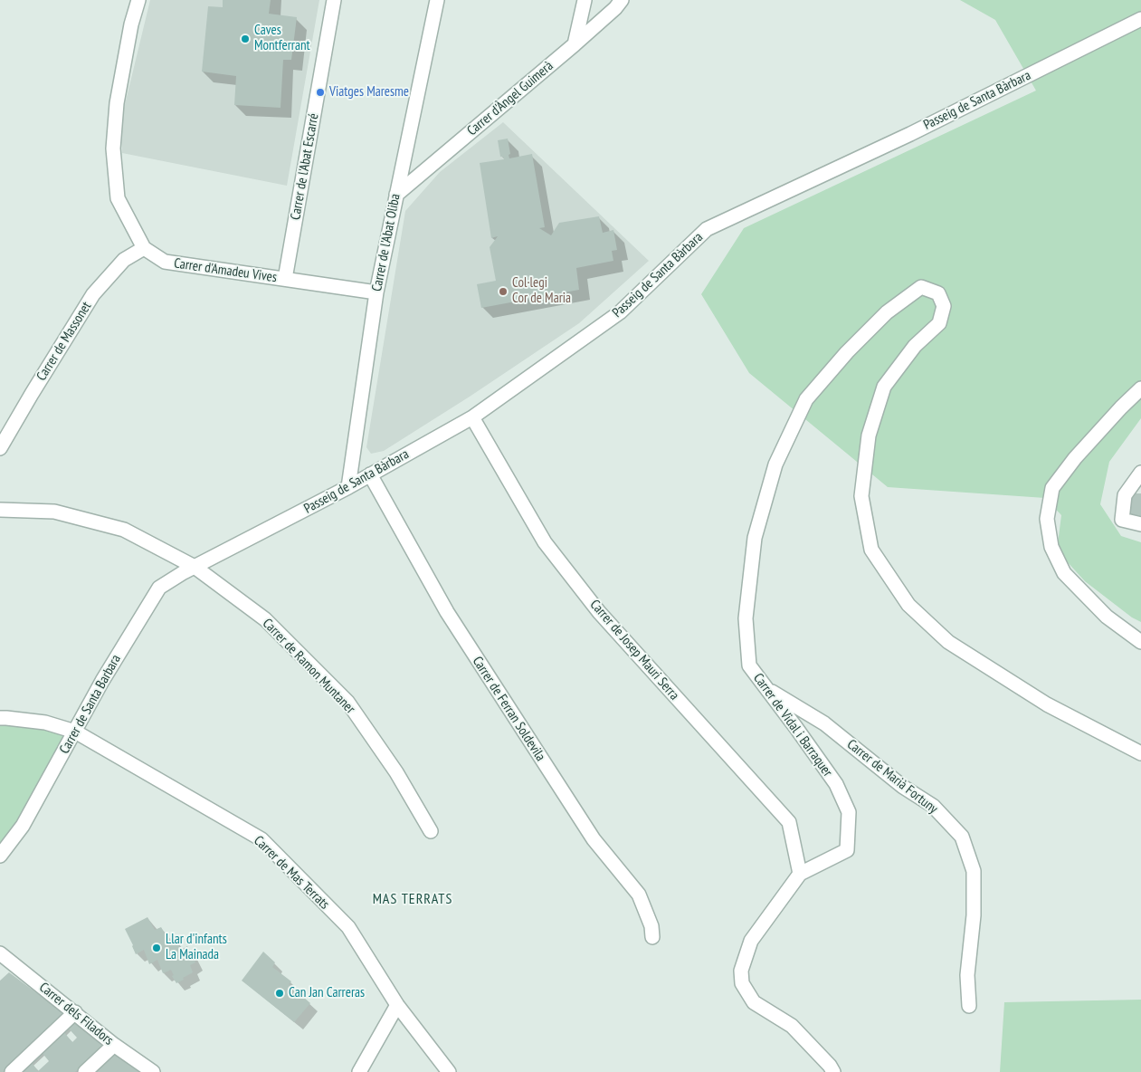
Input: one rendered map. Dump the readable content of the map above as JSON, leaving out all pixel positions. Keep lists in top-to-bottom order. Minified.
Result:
{"streets":{"street":["Carrer d'Àngel Guimerà","Passeig de Santa Bàrbara","Carrer de l'Abat Escarré","Carrer de l'Abat Oliba","Carrer d'Amadeu Vives","Carrer de Massonet","Carrer de Josep Mauri Serra","Carrer de Ramon Muntaner","Carrer de Santa Barbara","Carrer de Ferran Soldevila","Carrer de Vidal i Barraquer","Carrer de Marià Fortuny","Carrer de Mas Terrats","Carrer dels Filadors"]},"crossings":[["Carrer d'Àngel Guimerà","Carrer de l'Abat Oliba"],["Passeig de Santa Bàrbara","Carrer de l'Abat Oliba"],["Passeig de Santa Bàrbara","Carrer de Josep Mauri Serra"],["Passeig de Santa Bàrbara","Carrer de Ramon Muntaner"],["Passeig de Santa Bàrbara","Carrer de Santa Barbara"],["Passeig de Santa Bàrbara","Carrer de Ferran Soldevila"],["Carrer de l'Abat Escarré","Carrer d'Amadeu Vives"],["Carrer de l'Abat Oliba","Carrer d'Amadeu Vives"],["Carrer d'Amadeu Vives","Carrer de Massonet"],["Carrer de Josep Mauri Serra","Carrer de Vidal i Barraquer"],["Carrer de Ramon Muntaner","Carrer de Santa Barbara"],["Carrer de Santa Barbara","Carrer de Mas Terrats"],["Carrer de Vidal i Barraquer","Carrer de Marià Fortuny"]],"districts":["MAS TERRATS"],"places":["Caves Montferrant","Viatges Maresme","Col·legi Cor de Maria","Llar d'infants La Mainada","Can Jan Carreras"]}
